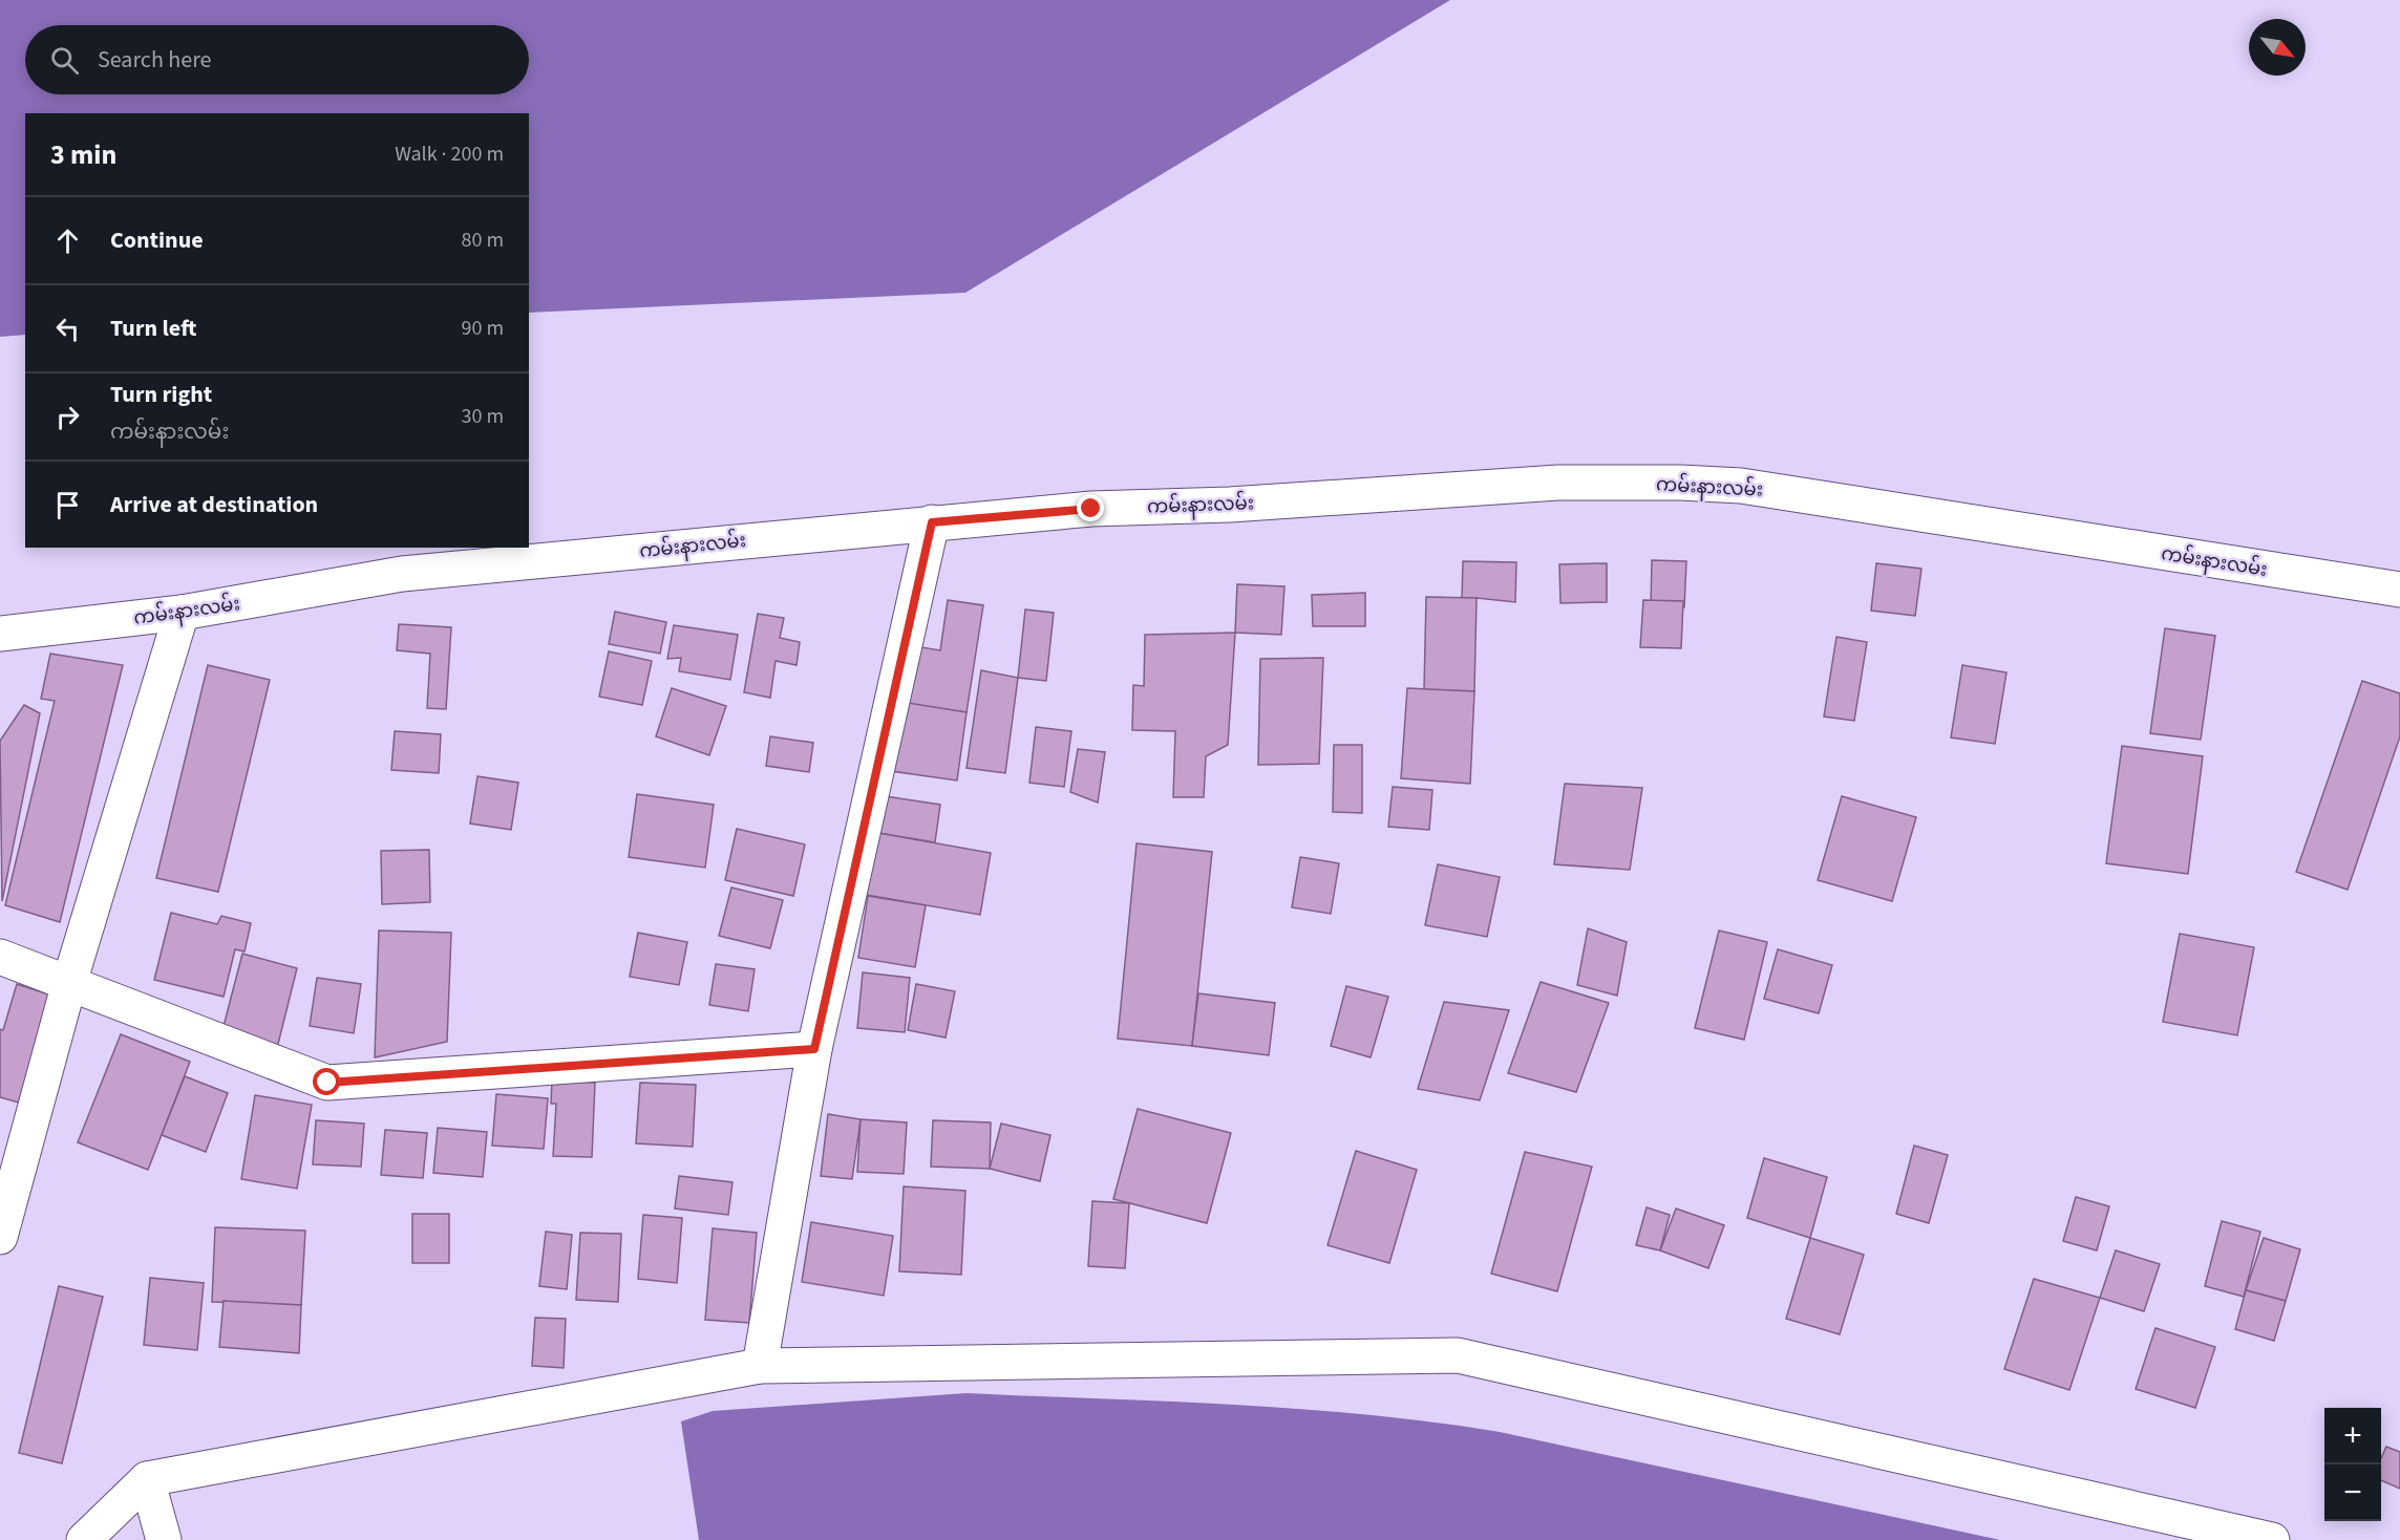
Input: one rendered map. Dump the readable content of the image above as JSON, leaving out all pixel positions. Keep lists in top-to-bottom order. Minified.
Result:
{"streets":{"street":["ကမ်းနားလမ်း"]},"north":"bottom right","page":{"search":"Search here","heading":["3 min","Walk · 200 m"],"list":[["Continue","80 m"],["Turn left","90 m"],["Turn right","ကမ်းနားလမ်း","30 m"],"Arrive at destination"],"map_buttons":["+","−"]}}
